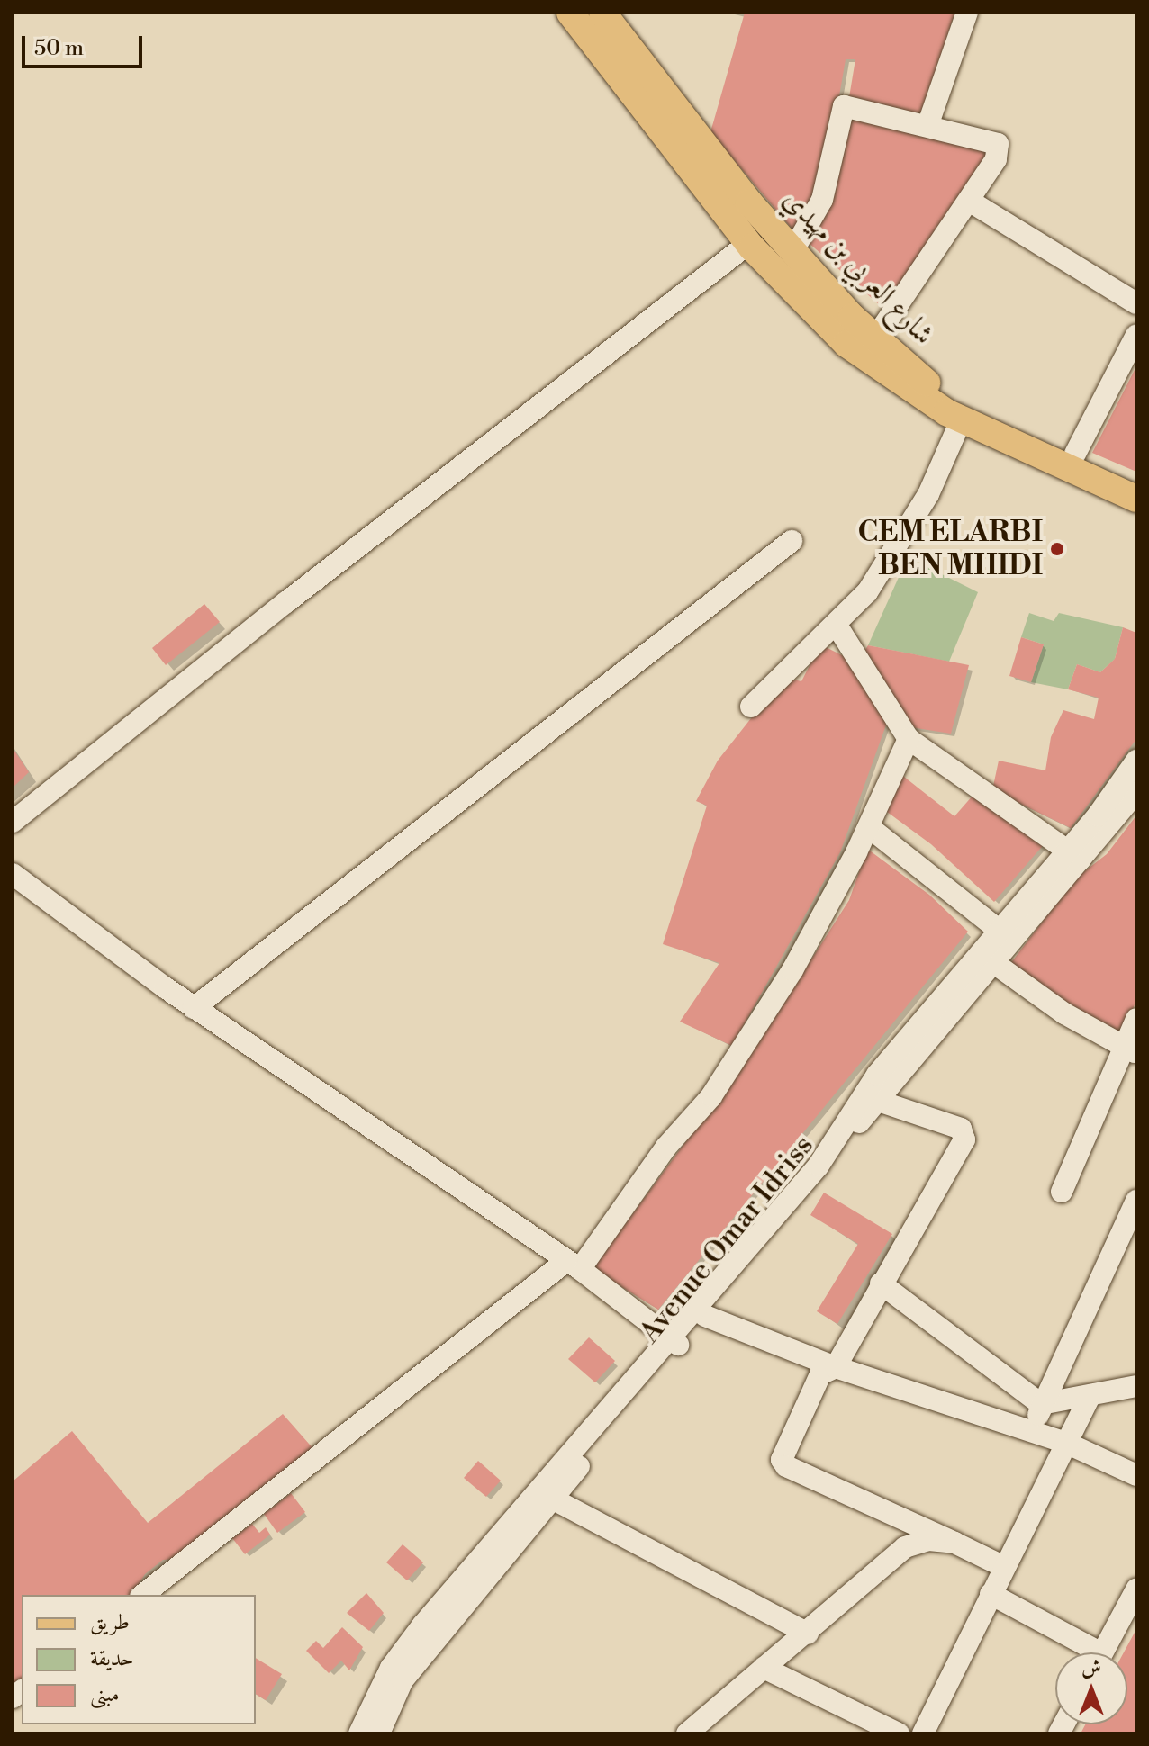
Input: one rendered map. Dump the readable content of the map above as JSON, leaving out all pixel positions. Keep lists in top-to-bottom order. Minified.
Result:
{"streets":{"main road":["شارع العربي بن مهيدي"],"street":["Avenue Omar Idriss"]},"places":["CEM ELARBI BEN MHIDI"],"legend":["طريق","حديقة","مبنى"],"scale_bar":"50 m","north":"top"}
